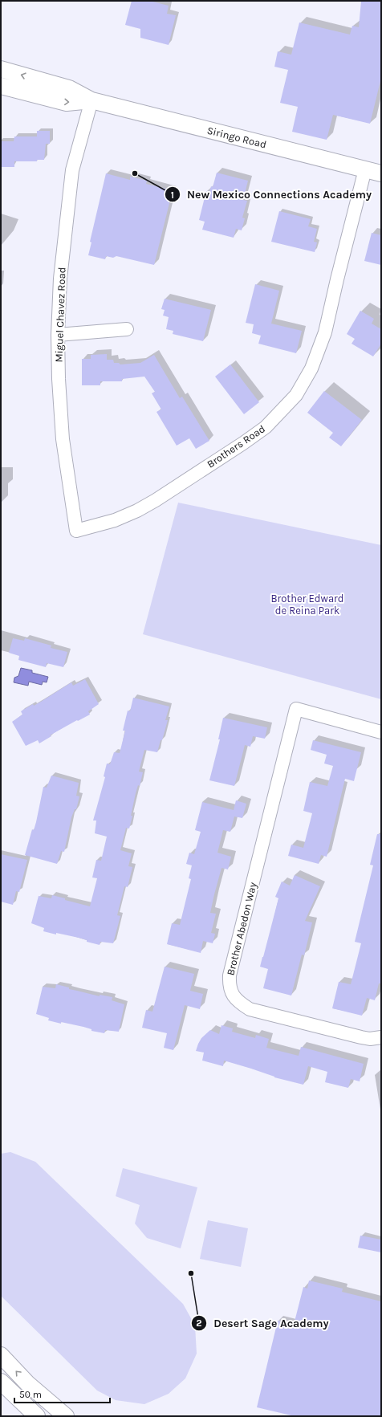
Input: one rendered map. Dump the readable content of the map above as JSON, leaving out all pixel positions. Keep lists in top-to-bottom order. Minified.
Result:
{"streets":{"street":["Siringo Road","Miguel Chavez Road","Brothers Road","Brother Abedon Way"]},"crossings":[["Siringo Road","Miguel Chavez Road"],["Siringo Road","Brothers Road"],["Miguel Chavez Road","Brothers Road"]],"parks":["Brother Edward de Reina Park"],"places":["New Mexico Connections Academy","Desert Sage Academy"],"scale_bar":"50 m"}
